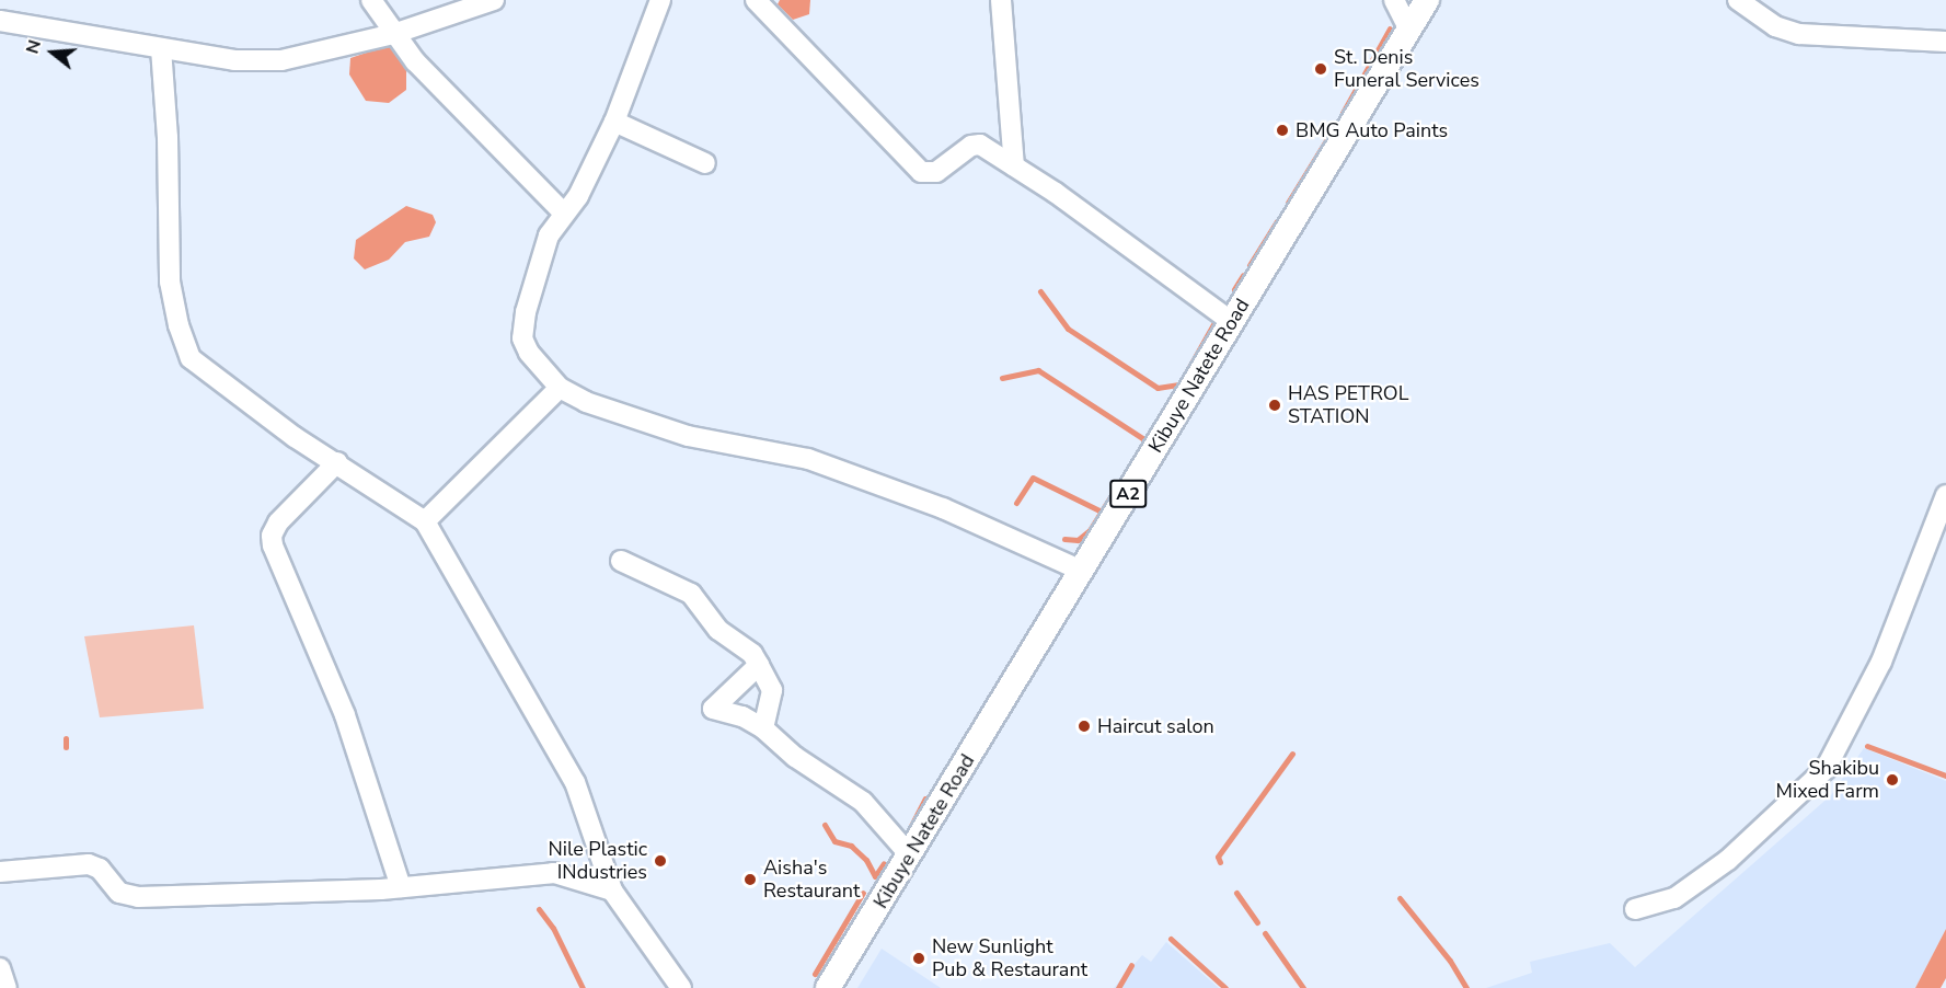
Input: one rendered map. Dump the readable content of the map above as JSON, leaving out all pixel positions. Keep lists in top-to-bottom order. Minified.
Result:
{"streets":{"main road":["Kibuye Natete Road","A2"]},"places":["St. Denis Funeral Services","BMG Auto Paints","HAS PETROL STATION","Haircut salon","Shakibu Mixed Farm","Nile Plastic INdustries","Aisha's Restaurant","New Sunlight Pub & Restaurant"],"north":"left"}
